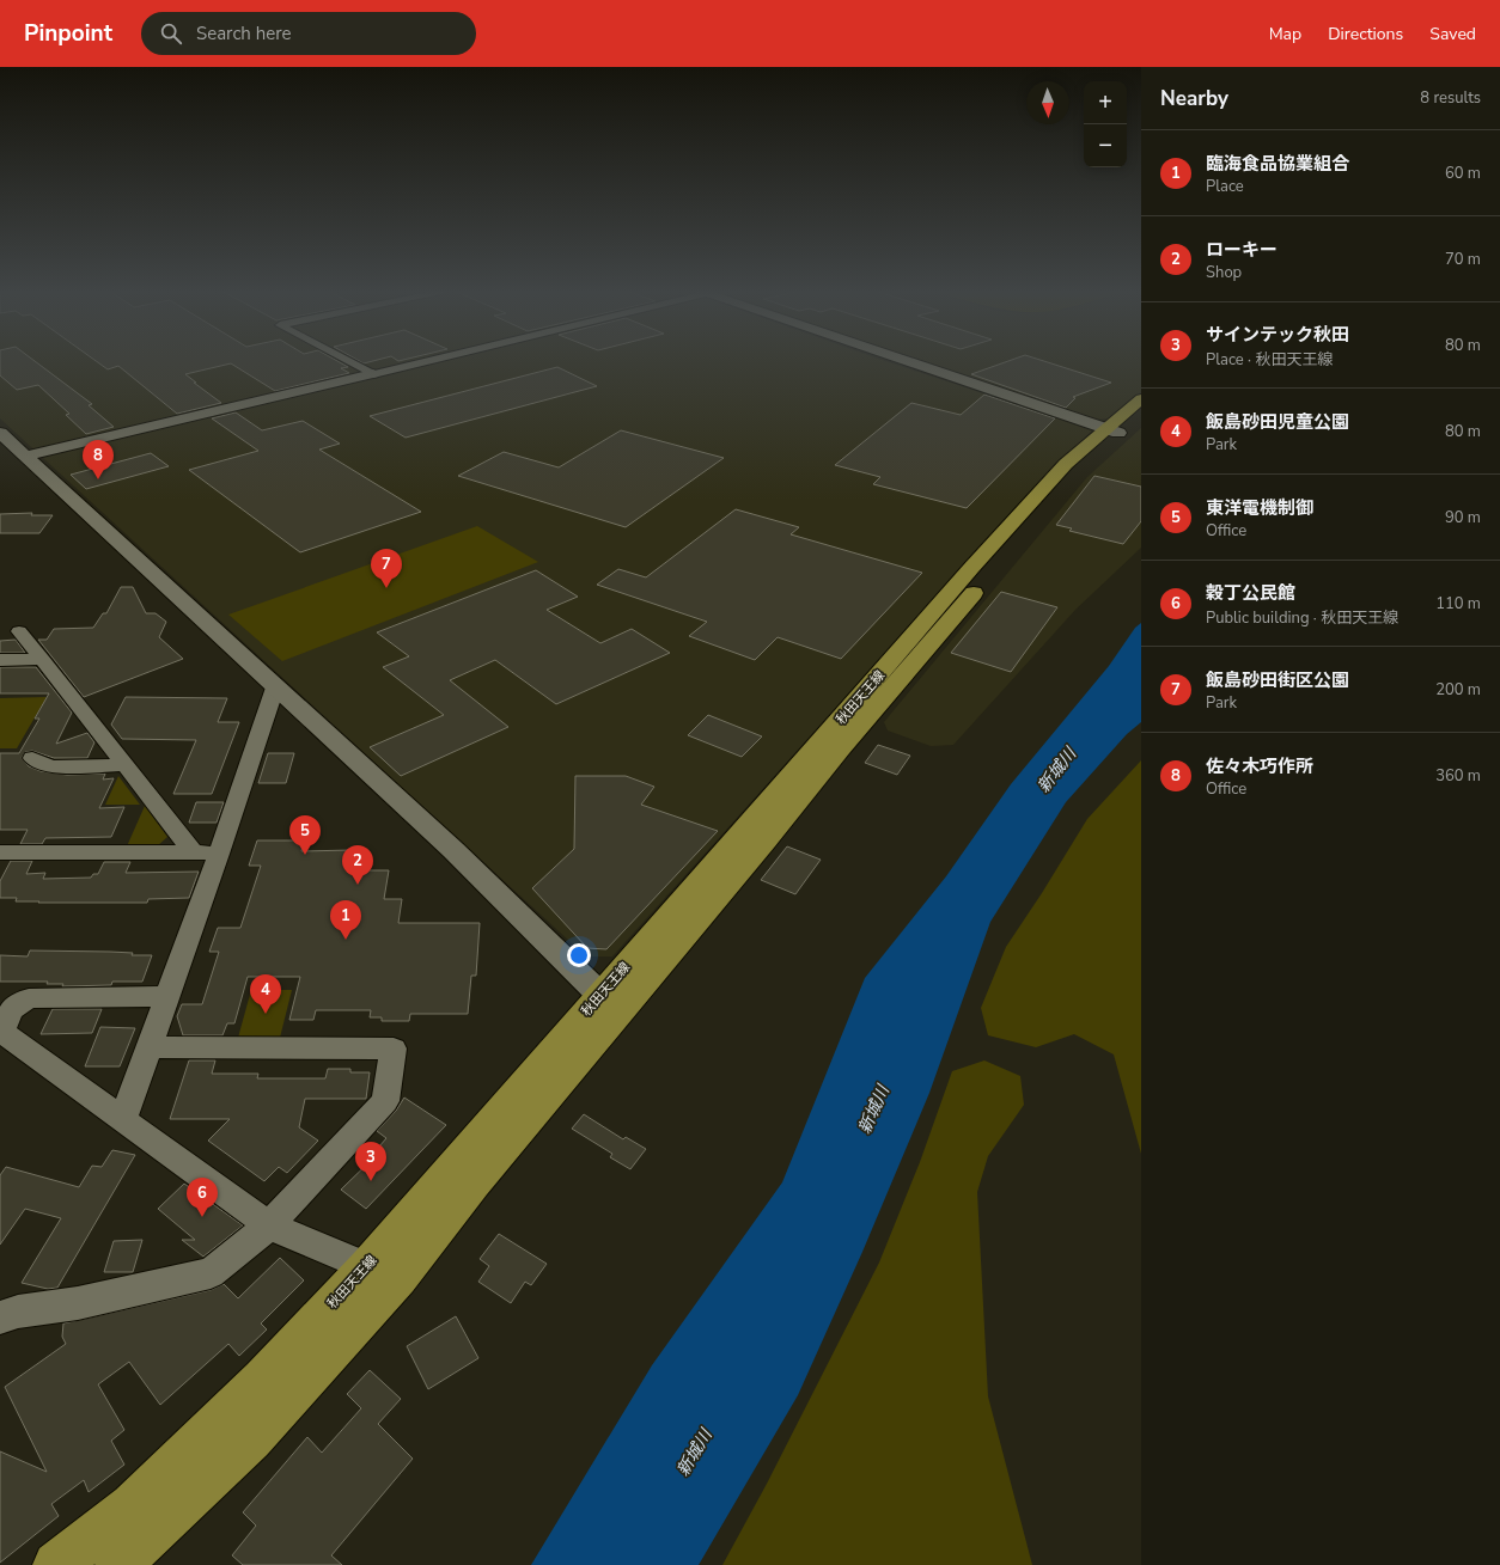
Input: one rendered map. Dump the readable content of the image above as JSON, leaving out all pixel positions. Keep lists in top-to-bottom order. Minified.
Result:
{"streets":{"main road":["秋田天王線"]},"water":["新城川"],"north":"bottom","page":{"header":"Pinpoint","search":"Search here","nav":["Map","Directions","Saved"],"heading":["Nearby","8 results"],"map_buttons":["+","−"],"list":[{"mark":"1","name":"臨海食品協業組合","note":"Place","value":"60 m"},{"mark":"2","name":"ローキー","note":"Shop","value":"70 m"},{"mark":"3","name":"サインテック秋田","note":"Place · 秋田天王線","value":"80 m"},{"mark":"4","name":"飯島砂田児童公園","note":"Park","value":"80 m"},{"mark":"5","name":"東洋電機制御","note":"Office","value":"90 m"},{"mark":"6","name":"穀丁公民館","note":"Public building · 秋田天王線","value":"110 m"},{"mark":"7","name":"飯島砂田街区公園","note":"Park","value":"200 m"},{"mark":"8","name":"佐々木巧作所","note":"Office","value":"360 m"}],"pins":["8","7","5","2","1","4","3","6"]}}
